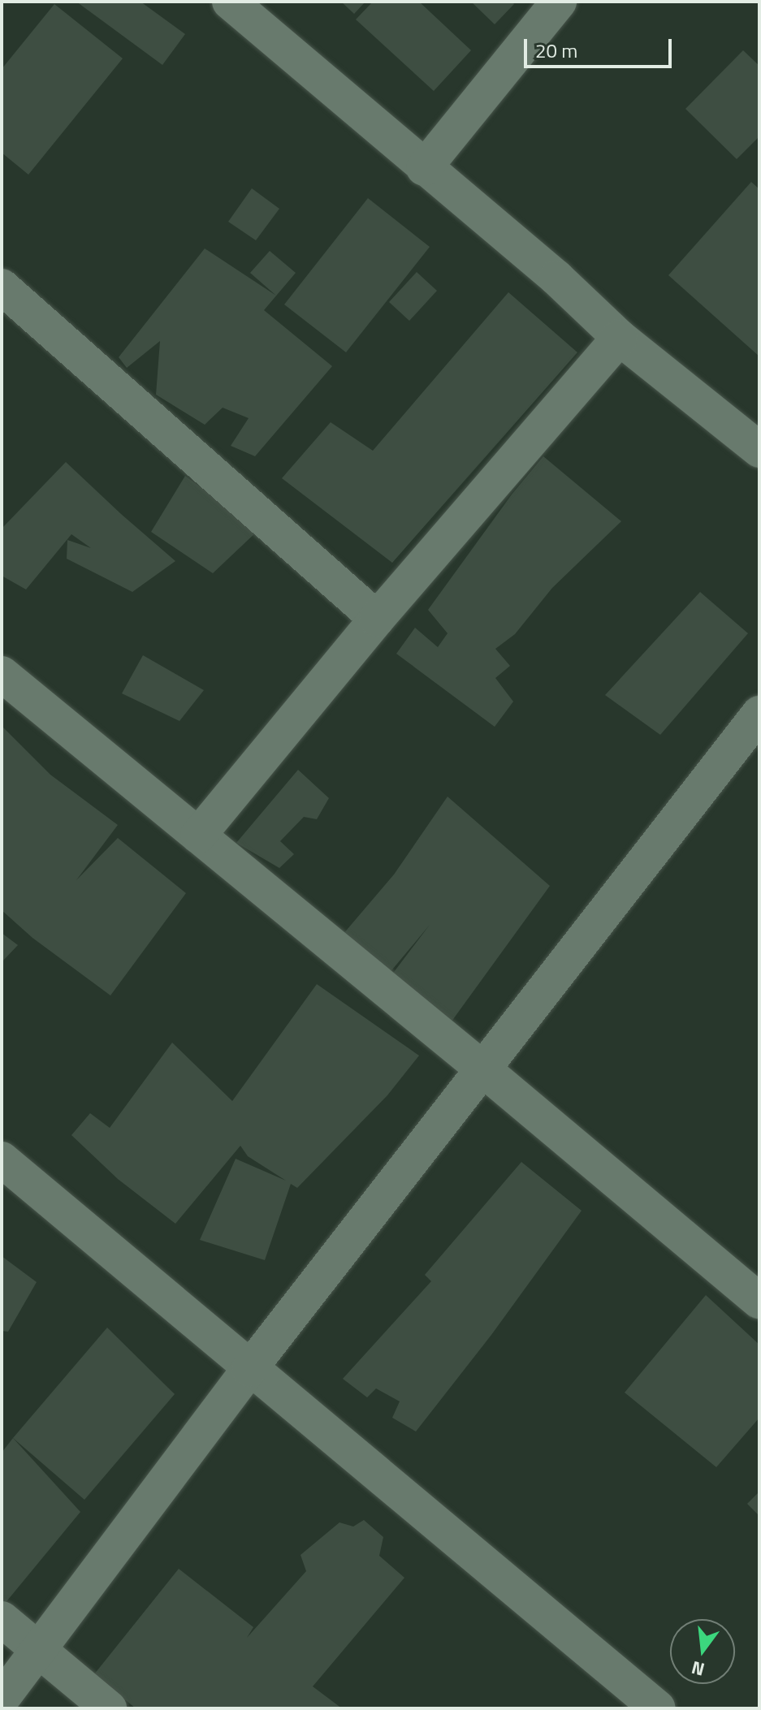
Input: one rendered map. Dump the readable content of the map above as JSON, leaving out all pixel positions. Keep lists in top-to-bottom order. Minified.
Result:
{"scale_bar":"20 m","north":"bottom"}
